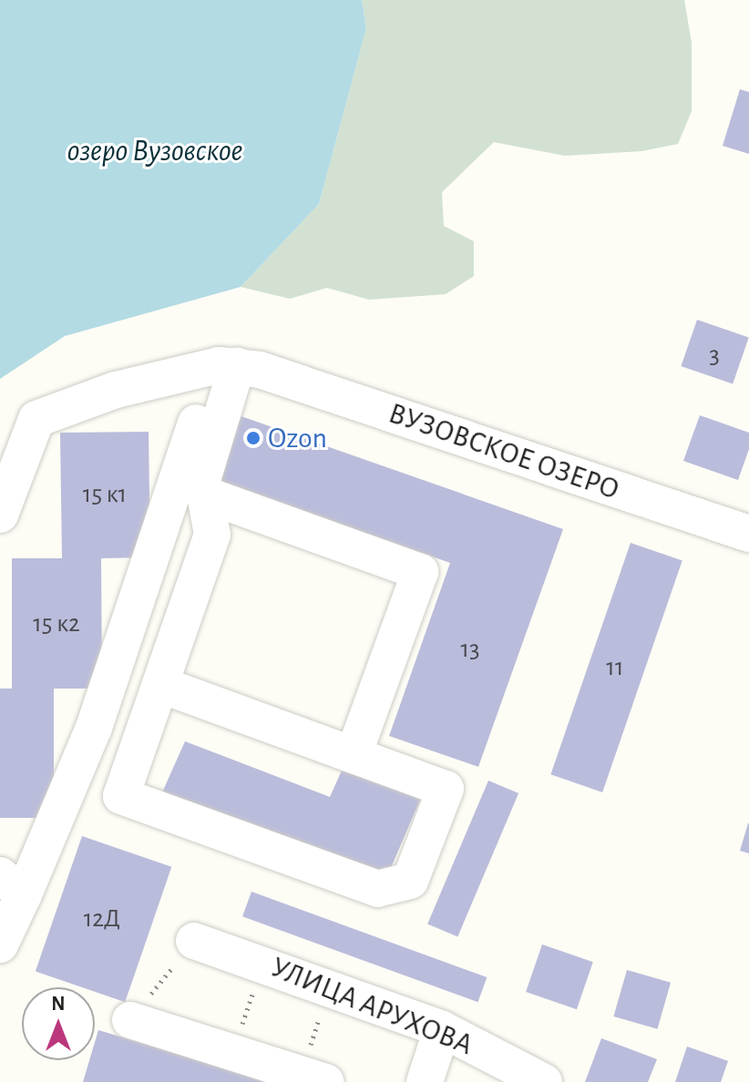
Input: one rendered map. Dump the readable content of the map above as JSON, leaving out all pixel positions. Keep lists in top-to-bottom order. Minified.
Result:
{"streets":{"street":["ВУЗОВСКОЕ ОЗЕРО","УЛИЦА АРУХОВА"]},"water":["озеро Вузовское"],"places":["Ozon"],"house_numbers":["3","15 к1","15 к2","13","11","12Д"],"north":"top"}
